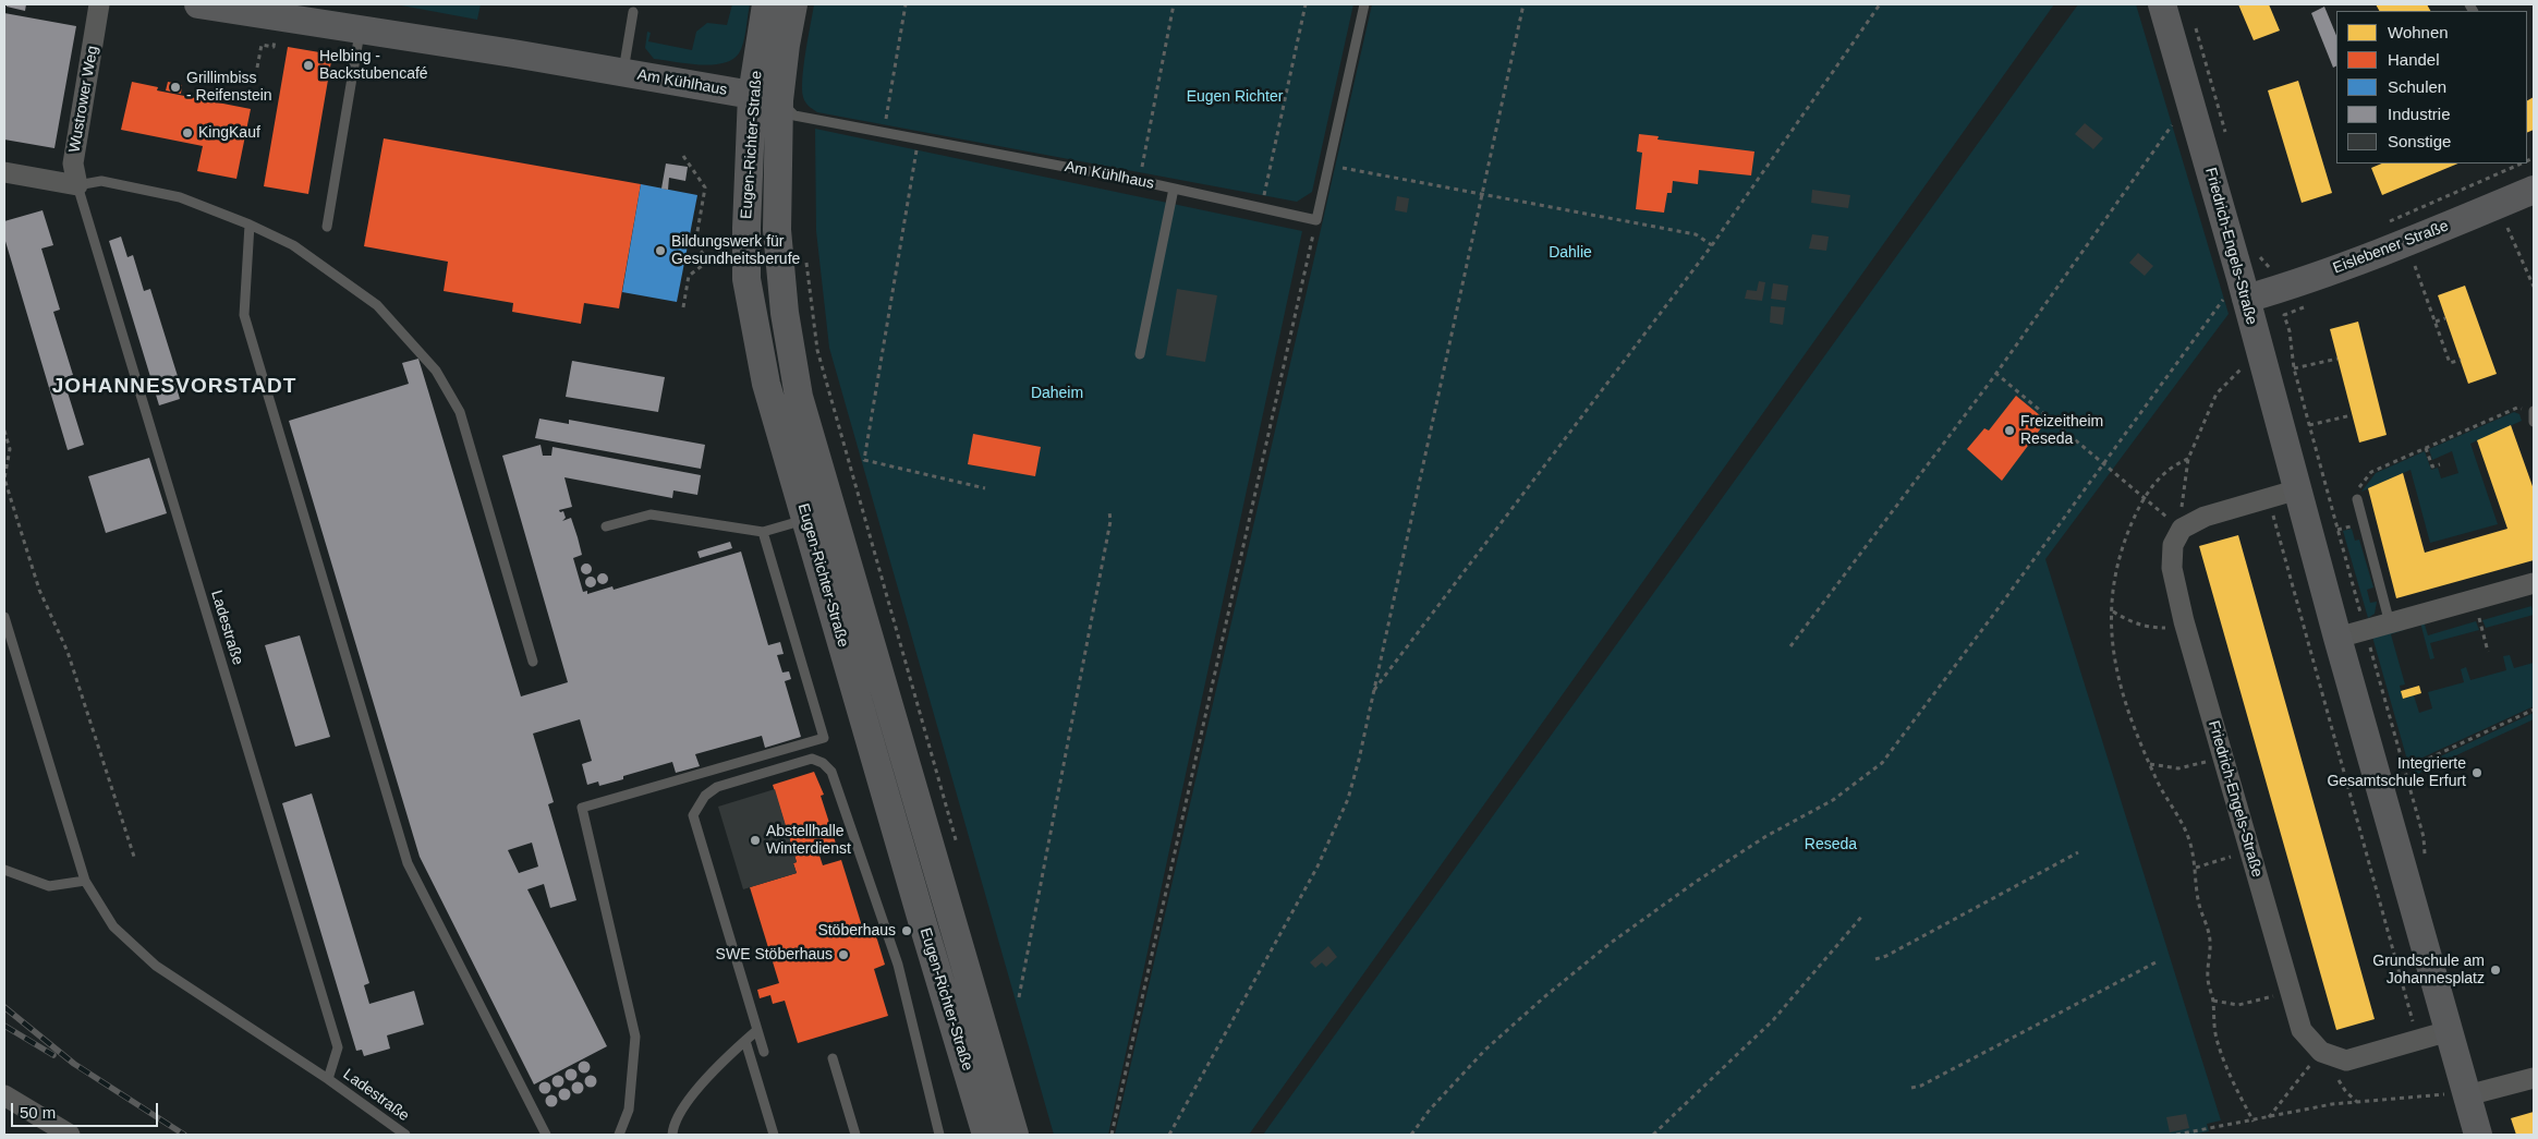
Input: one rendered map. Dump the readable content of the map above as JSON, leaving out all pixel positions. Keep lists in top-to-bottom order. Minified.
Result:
{"streets":{"main road":["Am Kühlhaus","Eugen-Richter-Straße","Friedrich-Engels-Straße","Eislebener Straße"],"street":["Wustrower Weg"],"lane":["Ladestraße"]},"crossings":[["Am Kühlhaus","Eugen-Richter-Straße"],["Wustrower Weg","Ladestraße"],["Friedrich-Engels-Straße","Eislebener Straße"]],"districts":["JOHANNESVORSTADT"],"parks":["Eugen Richter","Dahlie","Daheim","Reseda"],"places":["Helbing - Backstubencafé","Grillimbiss - Reifenstein","KingKauf","Bildungswerk für Gesundheitsberufe","Freizeitheim Reseda","Integrierte Gesamtschule Erfurt","Abstellhalle Winterdienst","Stöberhaus","SWE Stöberhaus","Grundschule am Johannesplatz"],"legend":["Wohnen","Handel","Schulen","Industrie","Sonstige"],"scale_bar":"50 m"}
